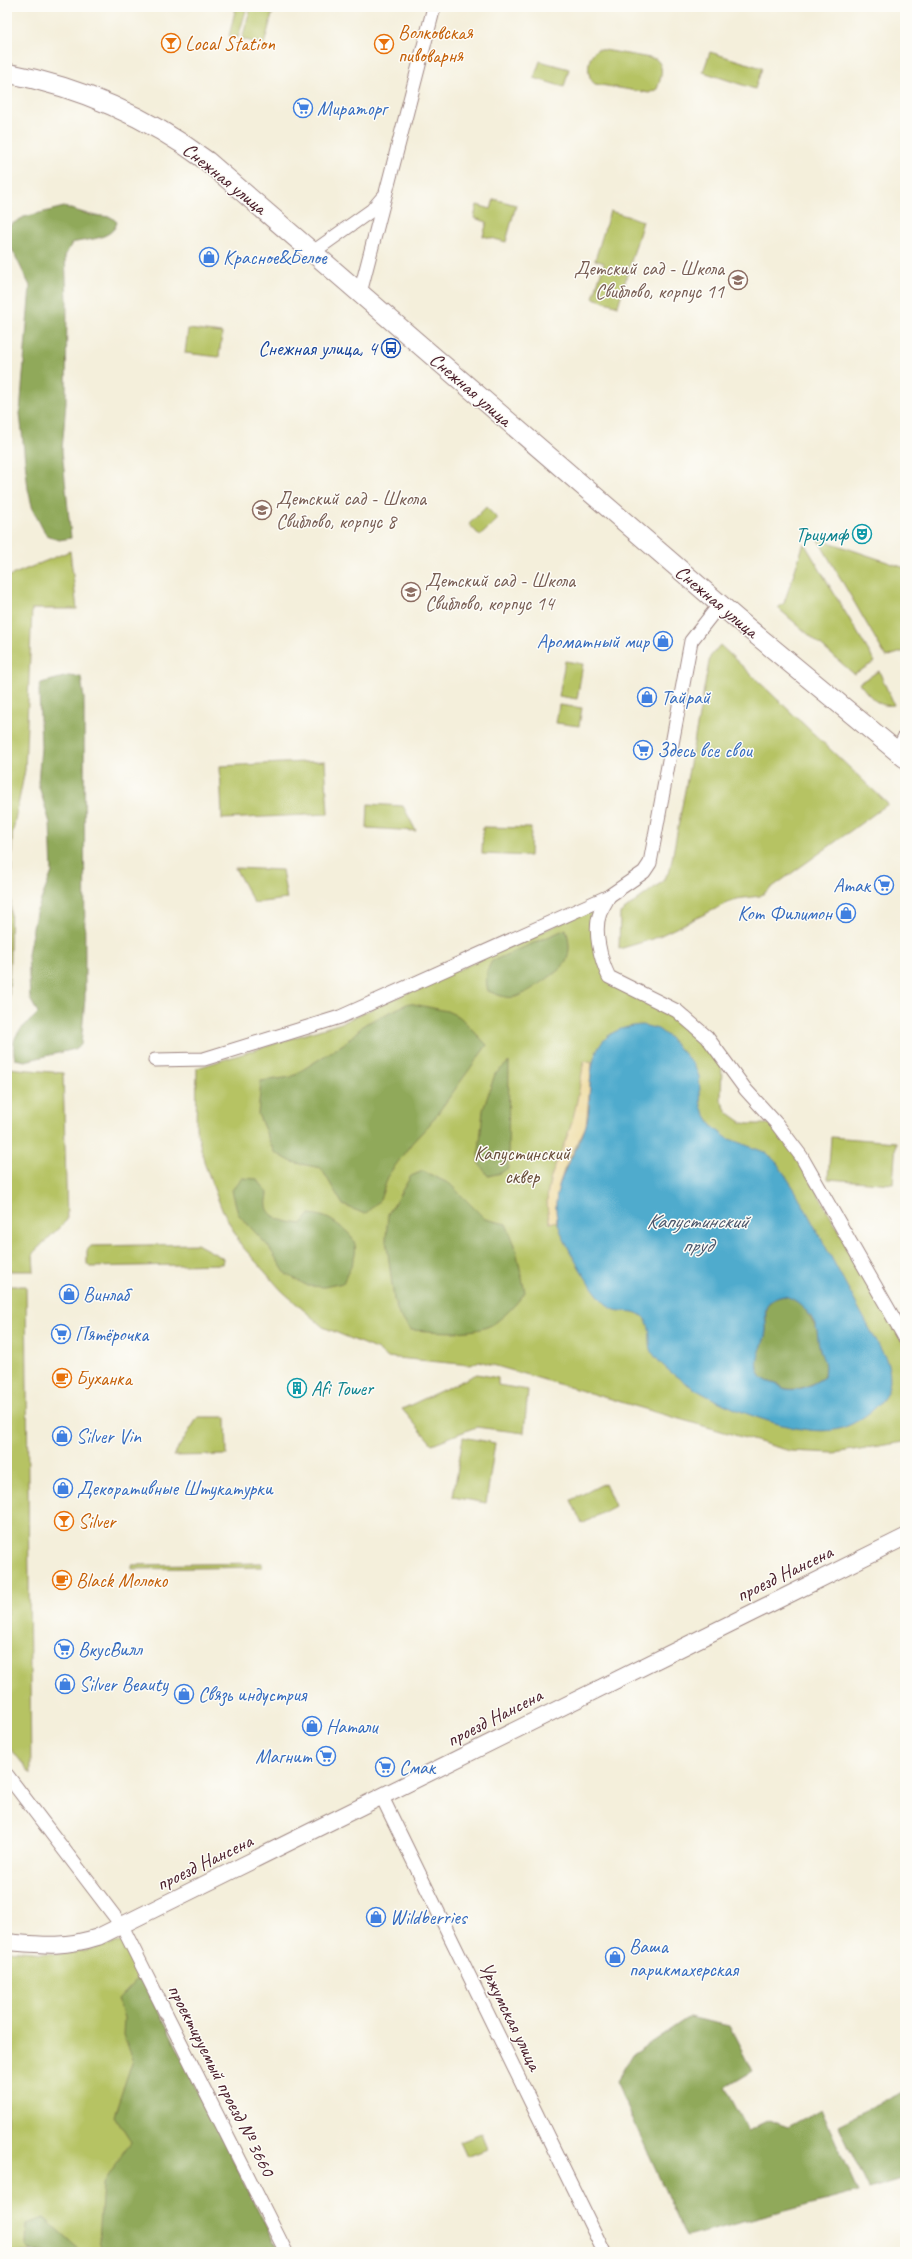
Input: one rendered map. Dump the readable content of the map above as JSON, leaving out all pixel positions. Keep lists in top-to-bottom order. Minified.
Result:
{"streets":{"main road":["Снежная улица"],"street":["проезд Нансена","Уржумская улица","проектируемый проезд № 3660"]},"crossings":[["проезд Нансена","Уржумская улица"],["проезд Нансена","проектируемый проезд № 3660"]],"water":["Капустинский пруд"],"parks":["Капустинский сквер"],"places":{"bar":["Local Station","Волковская пивоварня","Silver"],"supermarket":["Мираторг","Здесь все свои","Атак","Пятёрочка","ВкусВилл","Магнит","Смак"],"shop":["Красное&Белое","Ароматный мир","Тайрай","Кот Филимон","Винлаб","Silver Vin","Декоративные Штукатурки","Silver Beauty","Связь индустрия","Натали","Wildberries","Ваша парикмахерская"],"school or university":["Детский сад - Школа Свиблово, корпус 11","Детский сад - Школа Свиблово, корпус 8","Детский сад - Школа Свиблово, корпус 14"],"bus stop":["Снежная улица, 4"],"theatre":["Триумф"],"cafe":["Буханка","Black Молоко"],"building":["Afi Tower"]}}
